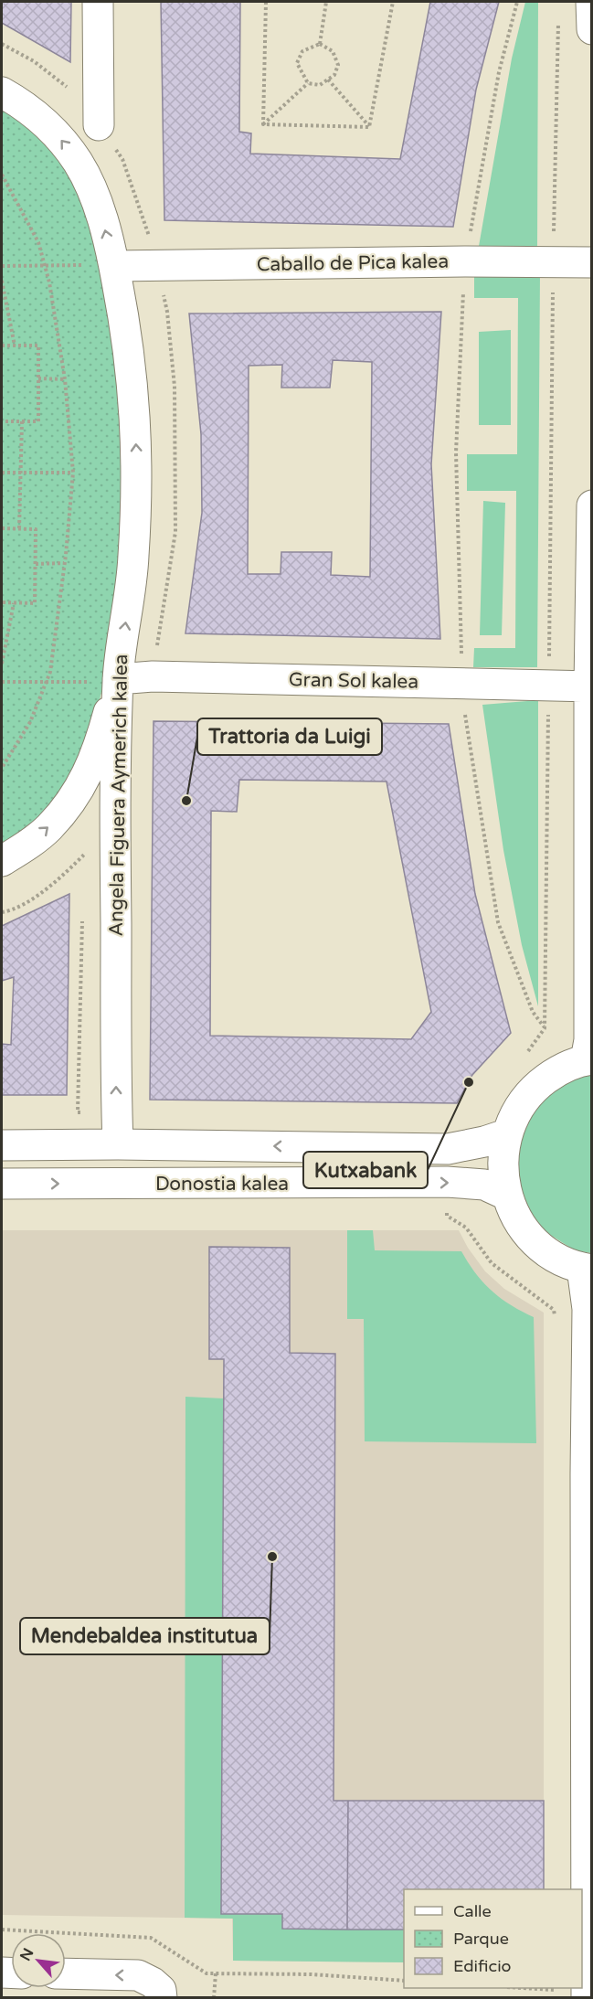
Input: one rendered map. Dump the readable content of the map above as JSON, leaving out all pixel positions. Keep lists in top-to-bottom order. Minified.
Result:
{"streets":{"street":["Caballo de Pica kalea","Gran Sol kalea","Angela Figuera Aymerich kalea","Donostia kalea"]},"crossings":[["Caballo de Pica kalea","Angela Figuera Aymerich kalea"],["Gran Sol kalea","Angela Figuera Aymerich kalea"],["Angela Figuera Aymerich kalea","Donostia kalea"]],"one_way":["Angela Figuera Aymerich kalea"],"places":["Trattoria da Luigi","Kutxabank","Mendebaldea institutua"],"legend":["Calle","Parque","Edificio"],"north":"top left"}
